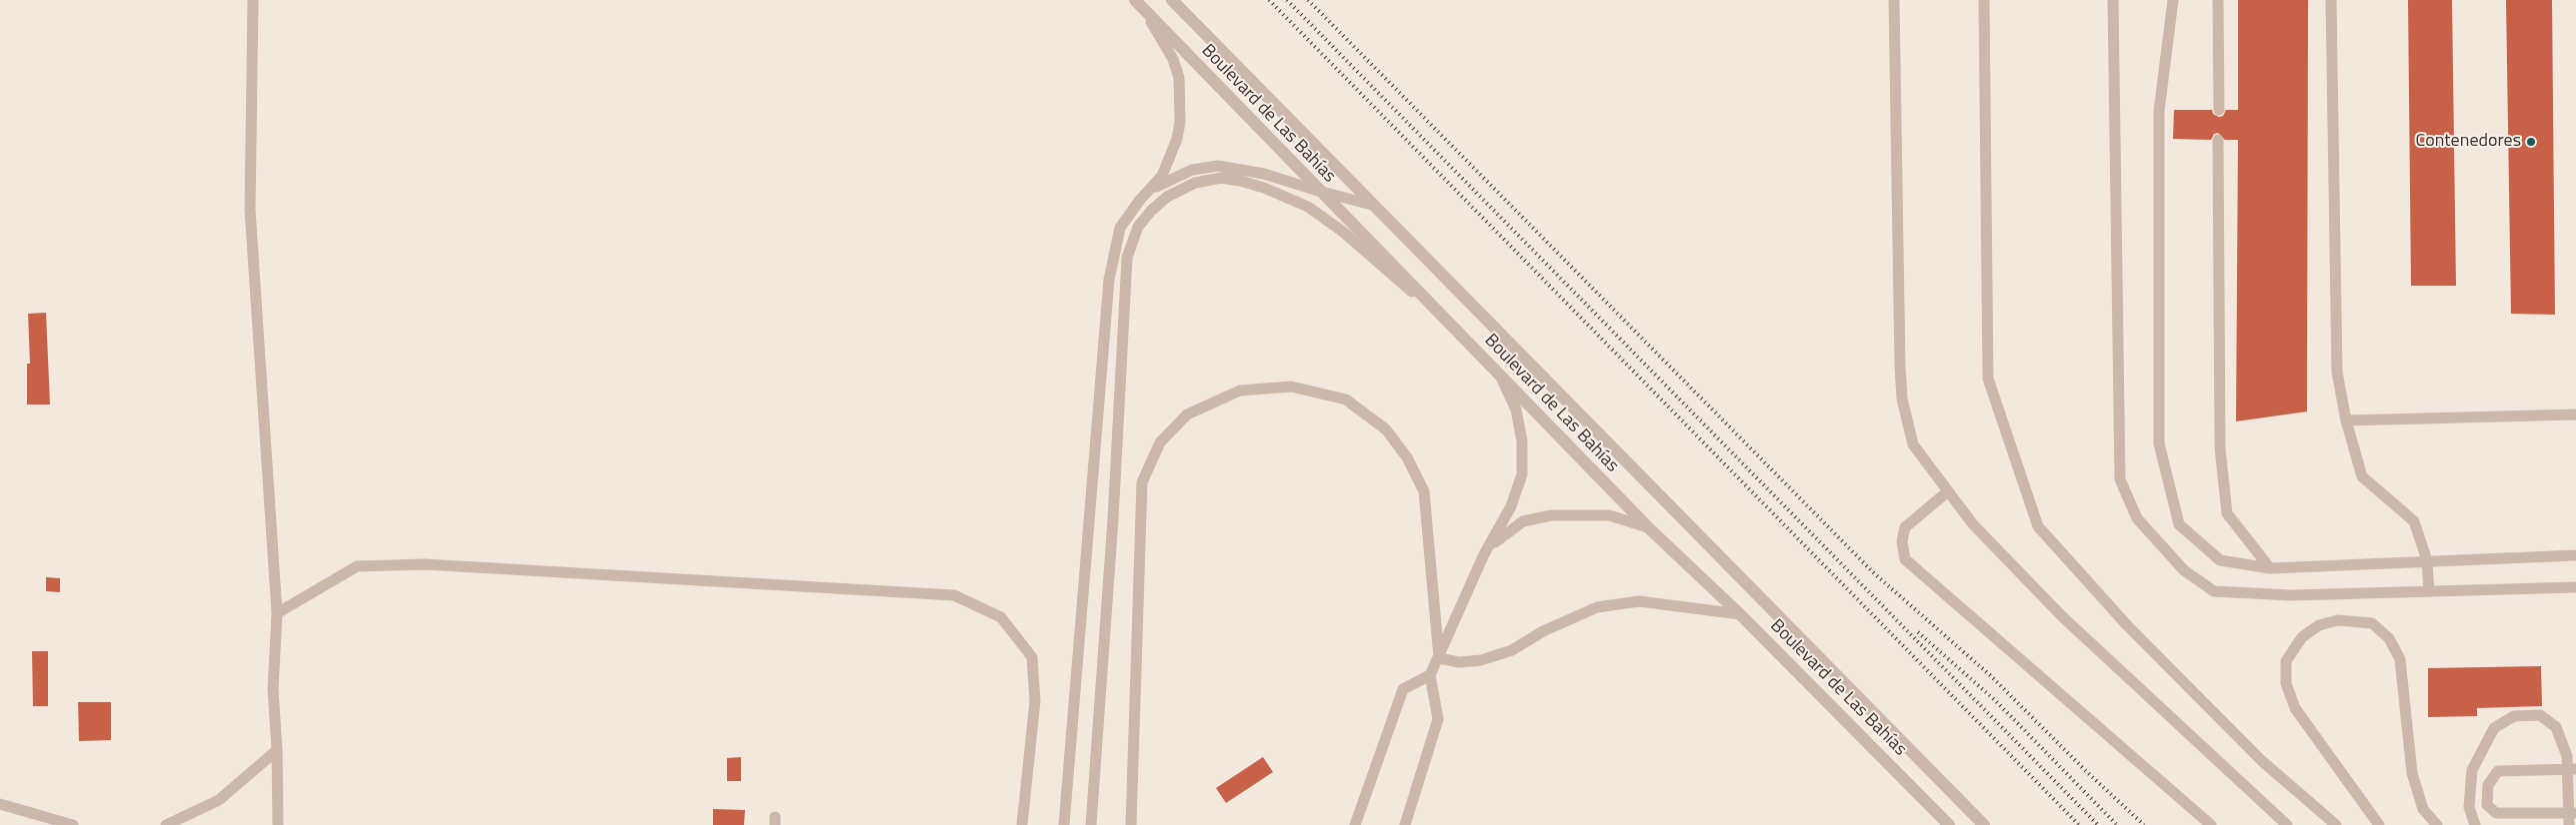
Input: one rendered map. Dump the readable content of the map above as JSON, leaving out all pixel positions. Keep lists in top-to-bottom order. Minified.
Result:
{"streets":{"street":["Boulevard de Las Bahías"]},"places":["Contenedores"]}
